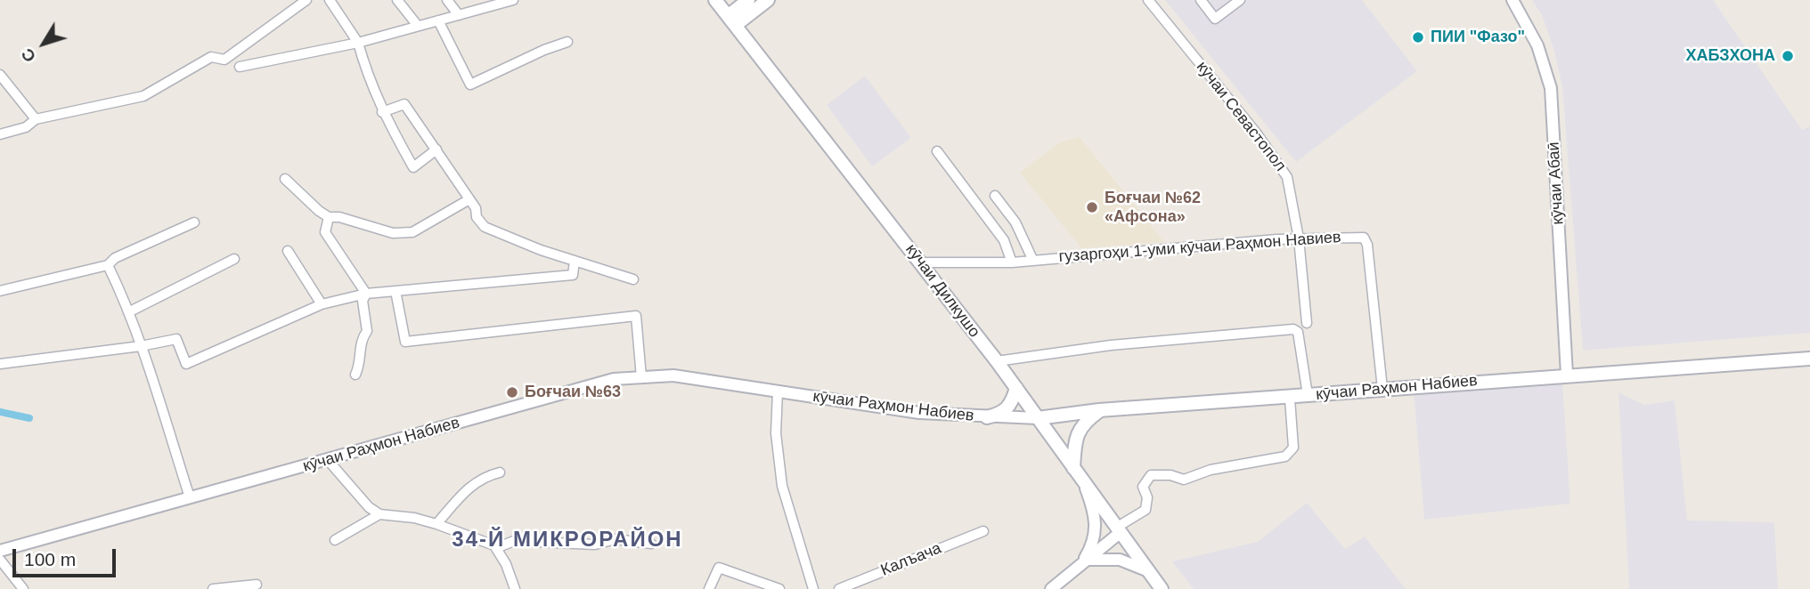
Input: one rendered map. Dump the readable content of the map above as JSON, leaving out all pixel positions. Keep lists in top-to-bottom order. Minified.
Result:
{"streets":{"main road":["кӯчаи Дилкушо","кӯчаи Раҳмон Набиев"],"street":["кӯчаи Севастопол","кӯчаи Абаӣ","гузаргоҳи 1-уми кӯчаи Раҳмон Навиев","Калъача"]},"crossings":[["кӯчаи Севастопол","гузаргоҳи 1-уми кӯчаи Раҳмон Навиев"],["кӯчаи Абаӣ","кӯчаи Раҳмон Набиев"],["гузаргоҳи 1-уми кӯчаи Раҳмон Навиев","кӯчаи Дилкушо"],["гузаргоҳи 1-уми кӯчаи Раҳмон Навиев","кӯчаи Раҳмон Набиев"],["кӯчаи Дилкушо","кӯчаи Раҳмон Набиев"]],"districts":["34-Й МИКРОРАЙОН"],"places":["ПИИ \"Фазо\"","ХАБЗХОНА","Боғчаи №62 «Афсона»","Боғчаи №63"],"scale_bar":"100 m","north":"bottom left"}
